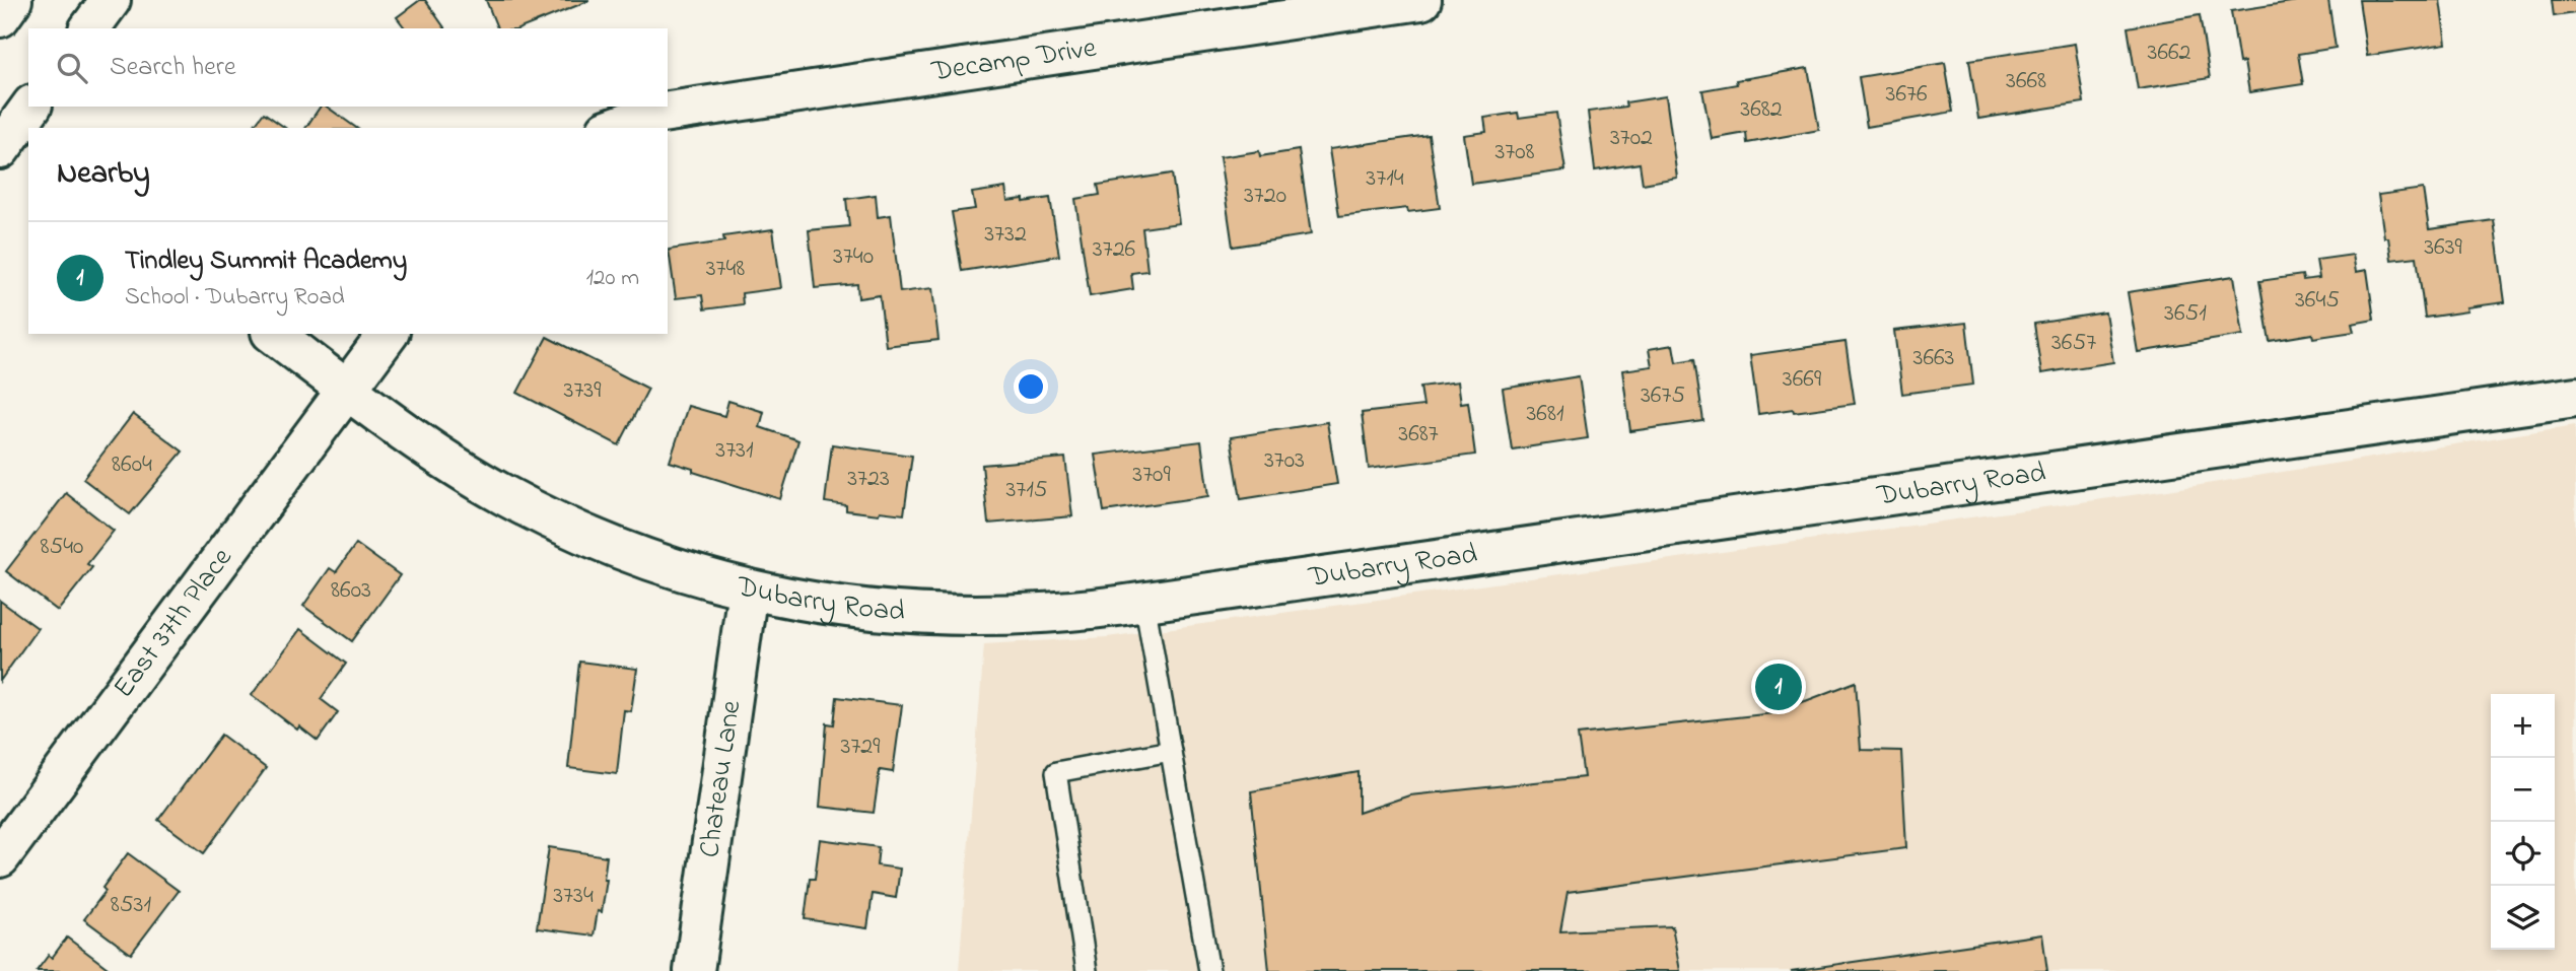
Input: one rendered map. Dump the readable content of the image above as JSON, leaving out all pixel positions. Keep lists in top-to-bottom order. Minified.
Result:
{"streets":{"street":["Decamp Drive","Dubarry Road","East 37th Place","Chateau Lane"]},"crossings":[["Dubarry Road","East 37th Place"],["Dubarry Road","Chateau Lane"]],"house_numbers":["3662","3668","3676","3682","3702","3708","3714","3720","3732","3639","3726","3740","3748","3645","3651","3657","3663","3669","3739","3675","3681","3687","3731","3703","8604","3709","3723","3715","8540","8603","3729","3734","8531"],"page":{"search":"Search here","heading":"Nearby","list":[{"mark":"1","name":"Tindley Summit Academy","note":"School · Dubarry Road","value":"120 m"}],"pins":"1","map_buttons":["+","−"]}}
